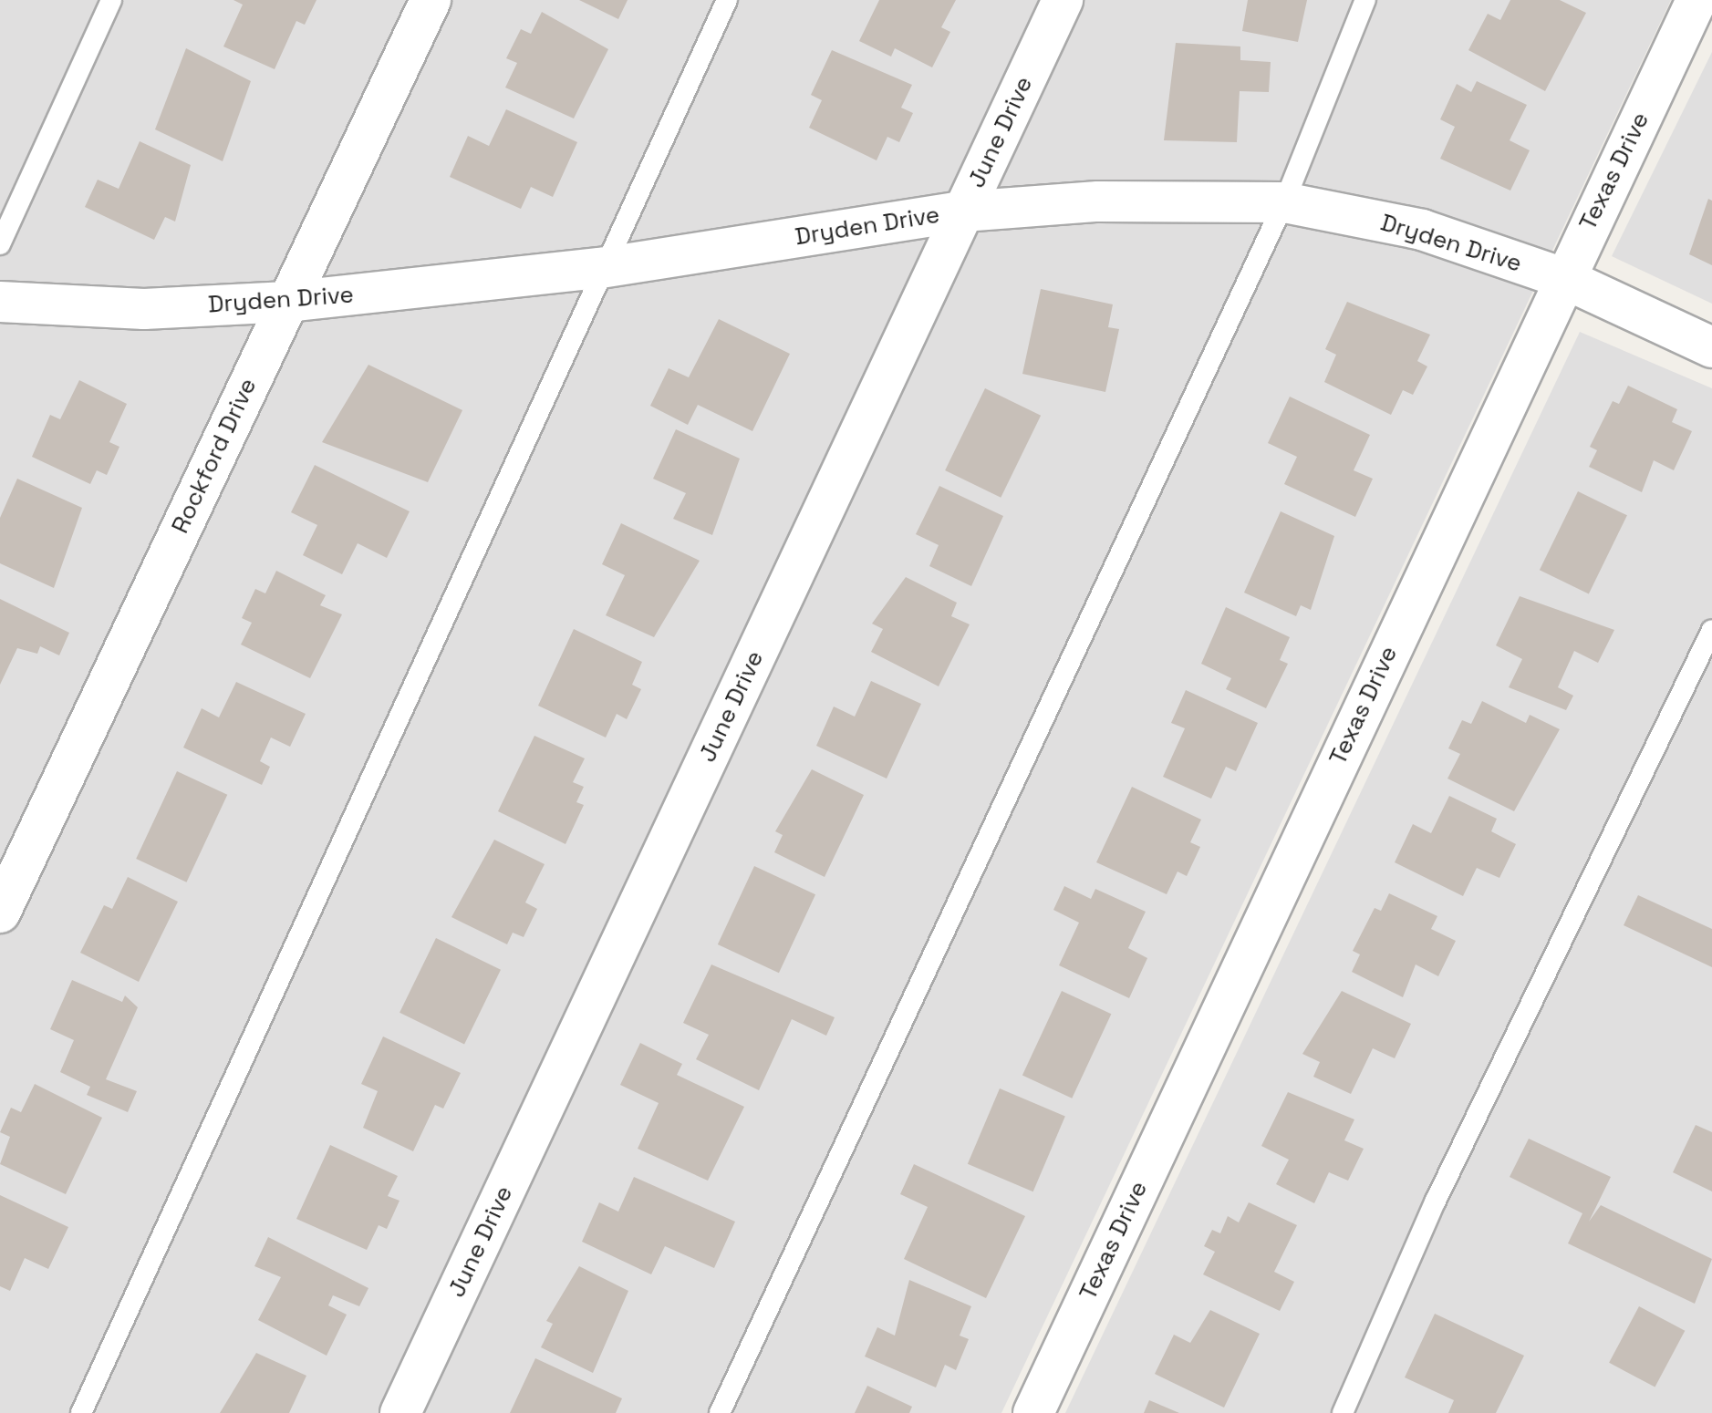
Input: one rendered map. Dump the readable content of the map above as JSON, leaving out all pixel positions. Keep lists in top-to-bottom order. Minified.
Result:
{"streets":{"street":["June Drive","Texas Drive","Dryden Drive","Rockford Drive"]},"crossings":[["June Drive","Dryden Drive"],["Texas Drive","Dryden Drive"],["Dryden Drive","Rockford Drive"]]}
